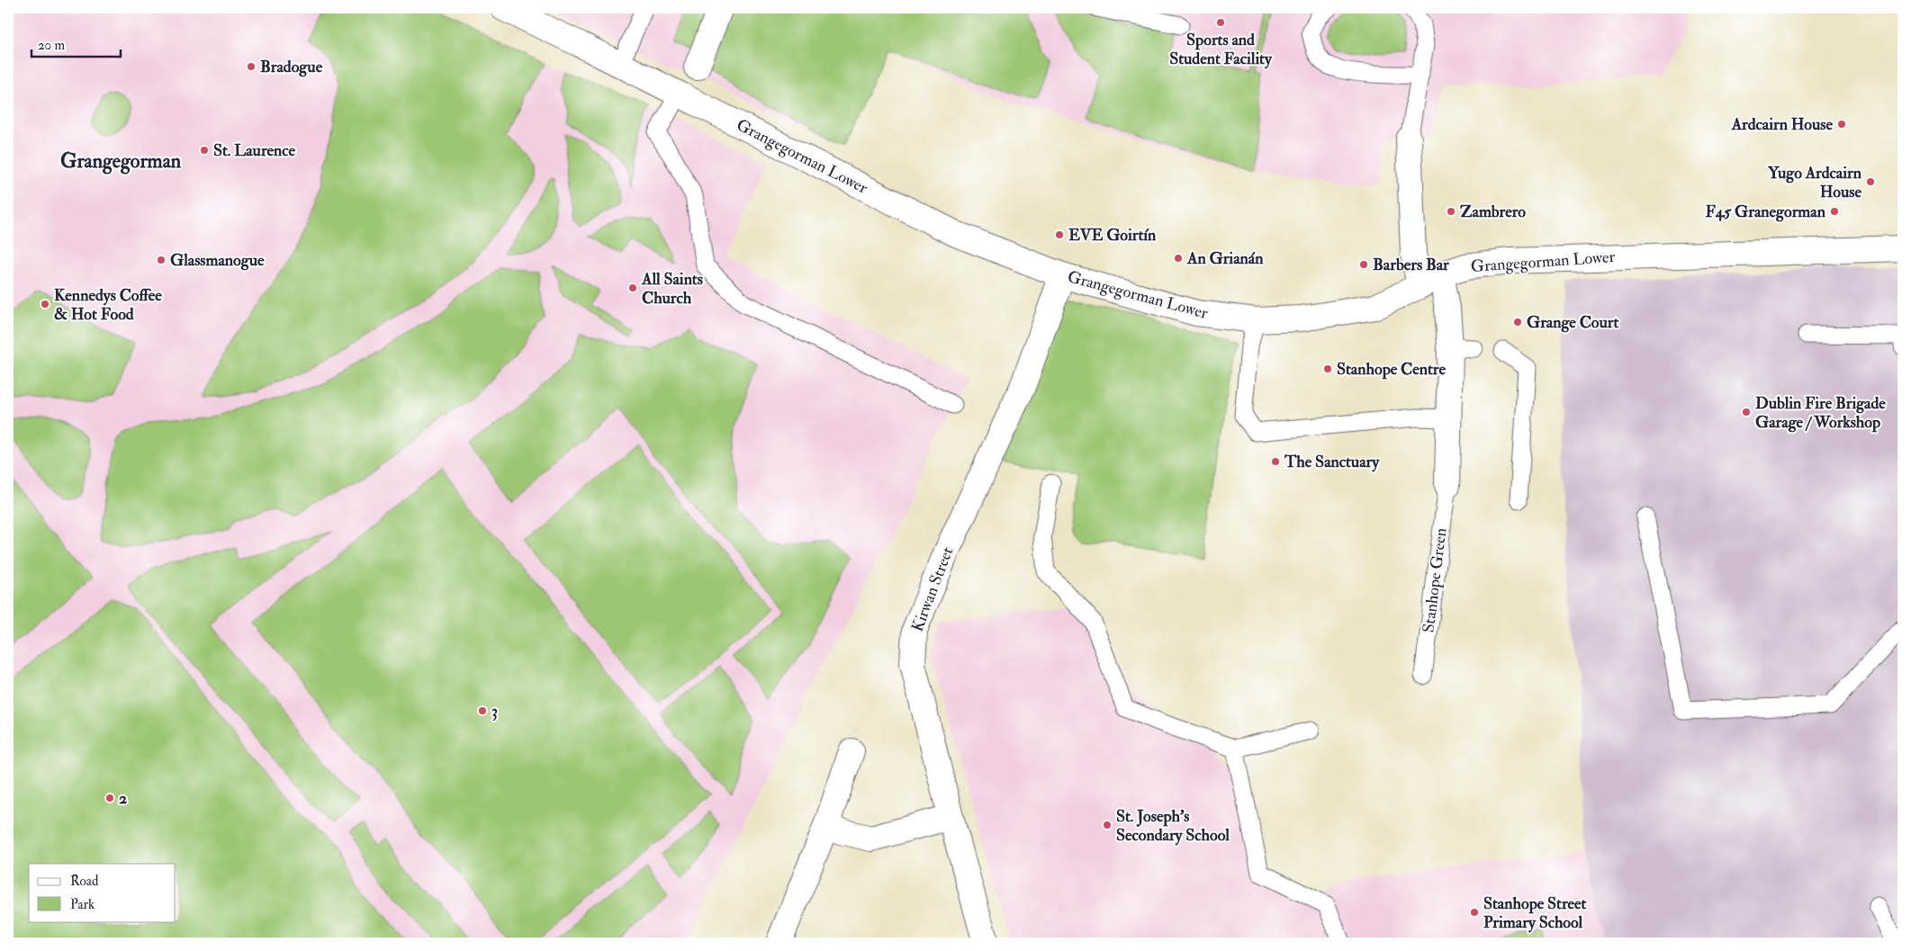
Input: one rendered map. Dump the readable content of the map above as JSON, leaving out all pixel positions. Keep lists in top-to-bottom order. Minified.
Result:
{"streets":{"street":["Grangegorman Lower","Kirwan Street"],"lane":["Stanhope Green"]},"crossings":[["Grangegorman Lower","Kirwan Street"]],"districts":["Grangegorman"],"places":["Sports and Student Facility","Bradogue","Ardcairn House","St. Laurence","Yugo Ardcairn House","Zambrero","F45 Granegorman","EVE Goirtín","An Grianán","Glassmanogue","Barbers Bar","All Saints Church","Kennedys Coffee & Hot Food","Grange Court","Stanhope Centre","Dublin Fire Brigade Garage / Workshop","The Sanctuary","3","2","St. Joseph’s Secondary School","Stanhope Street Primary School"],"legend":["Road","Park"],"scale_bar":"20 m"}
